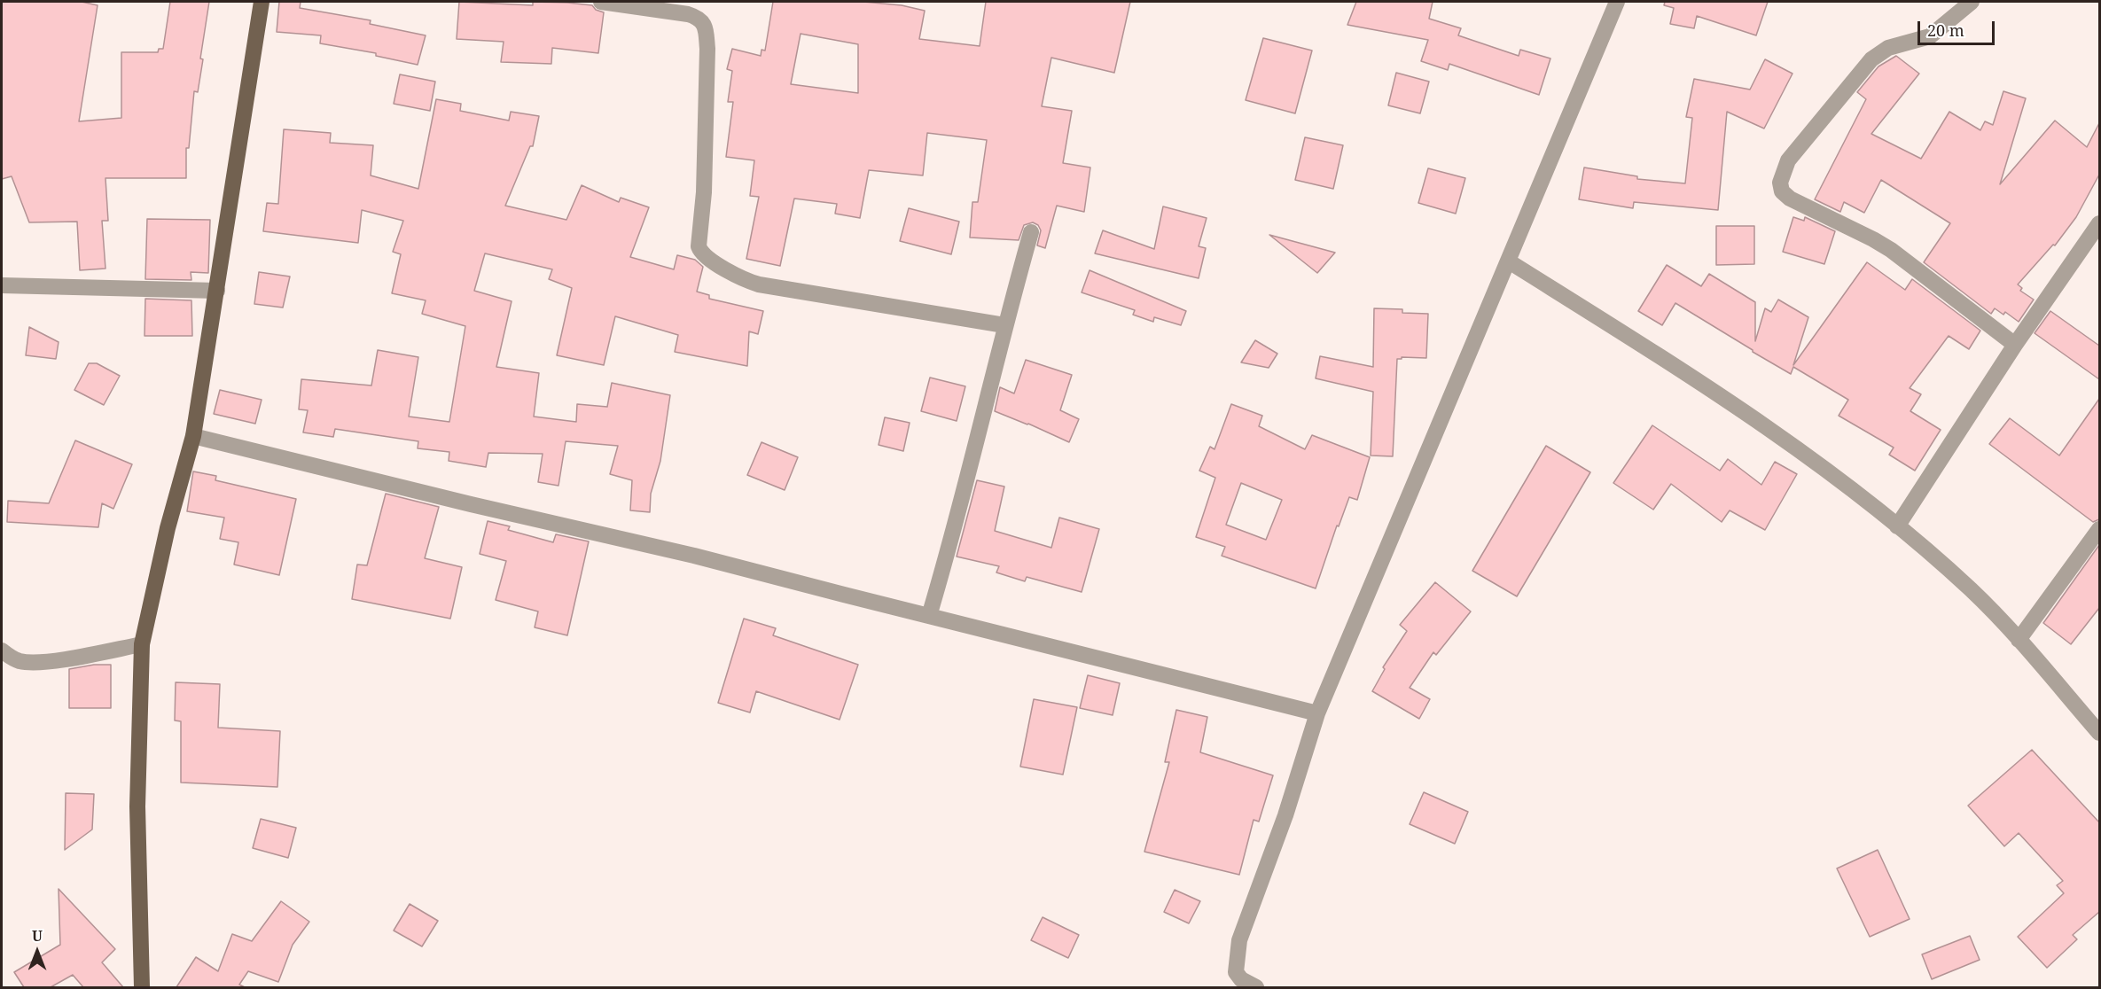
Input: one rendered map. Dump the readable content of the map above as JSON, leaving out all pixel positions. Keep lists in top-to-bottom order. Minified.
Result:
{"scale_bar":"20 m","north":"top"}
